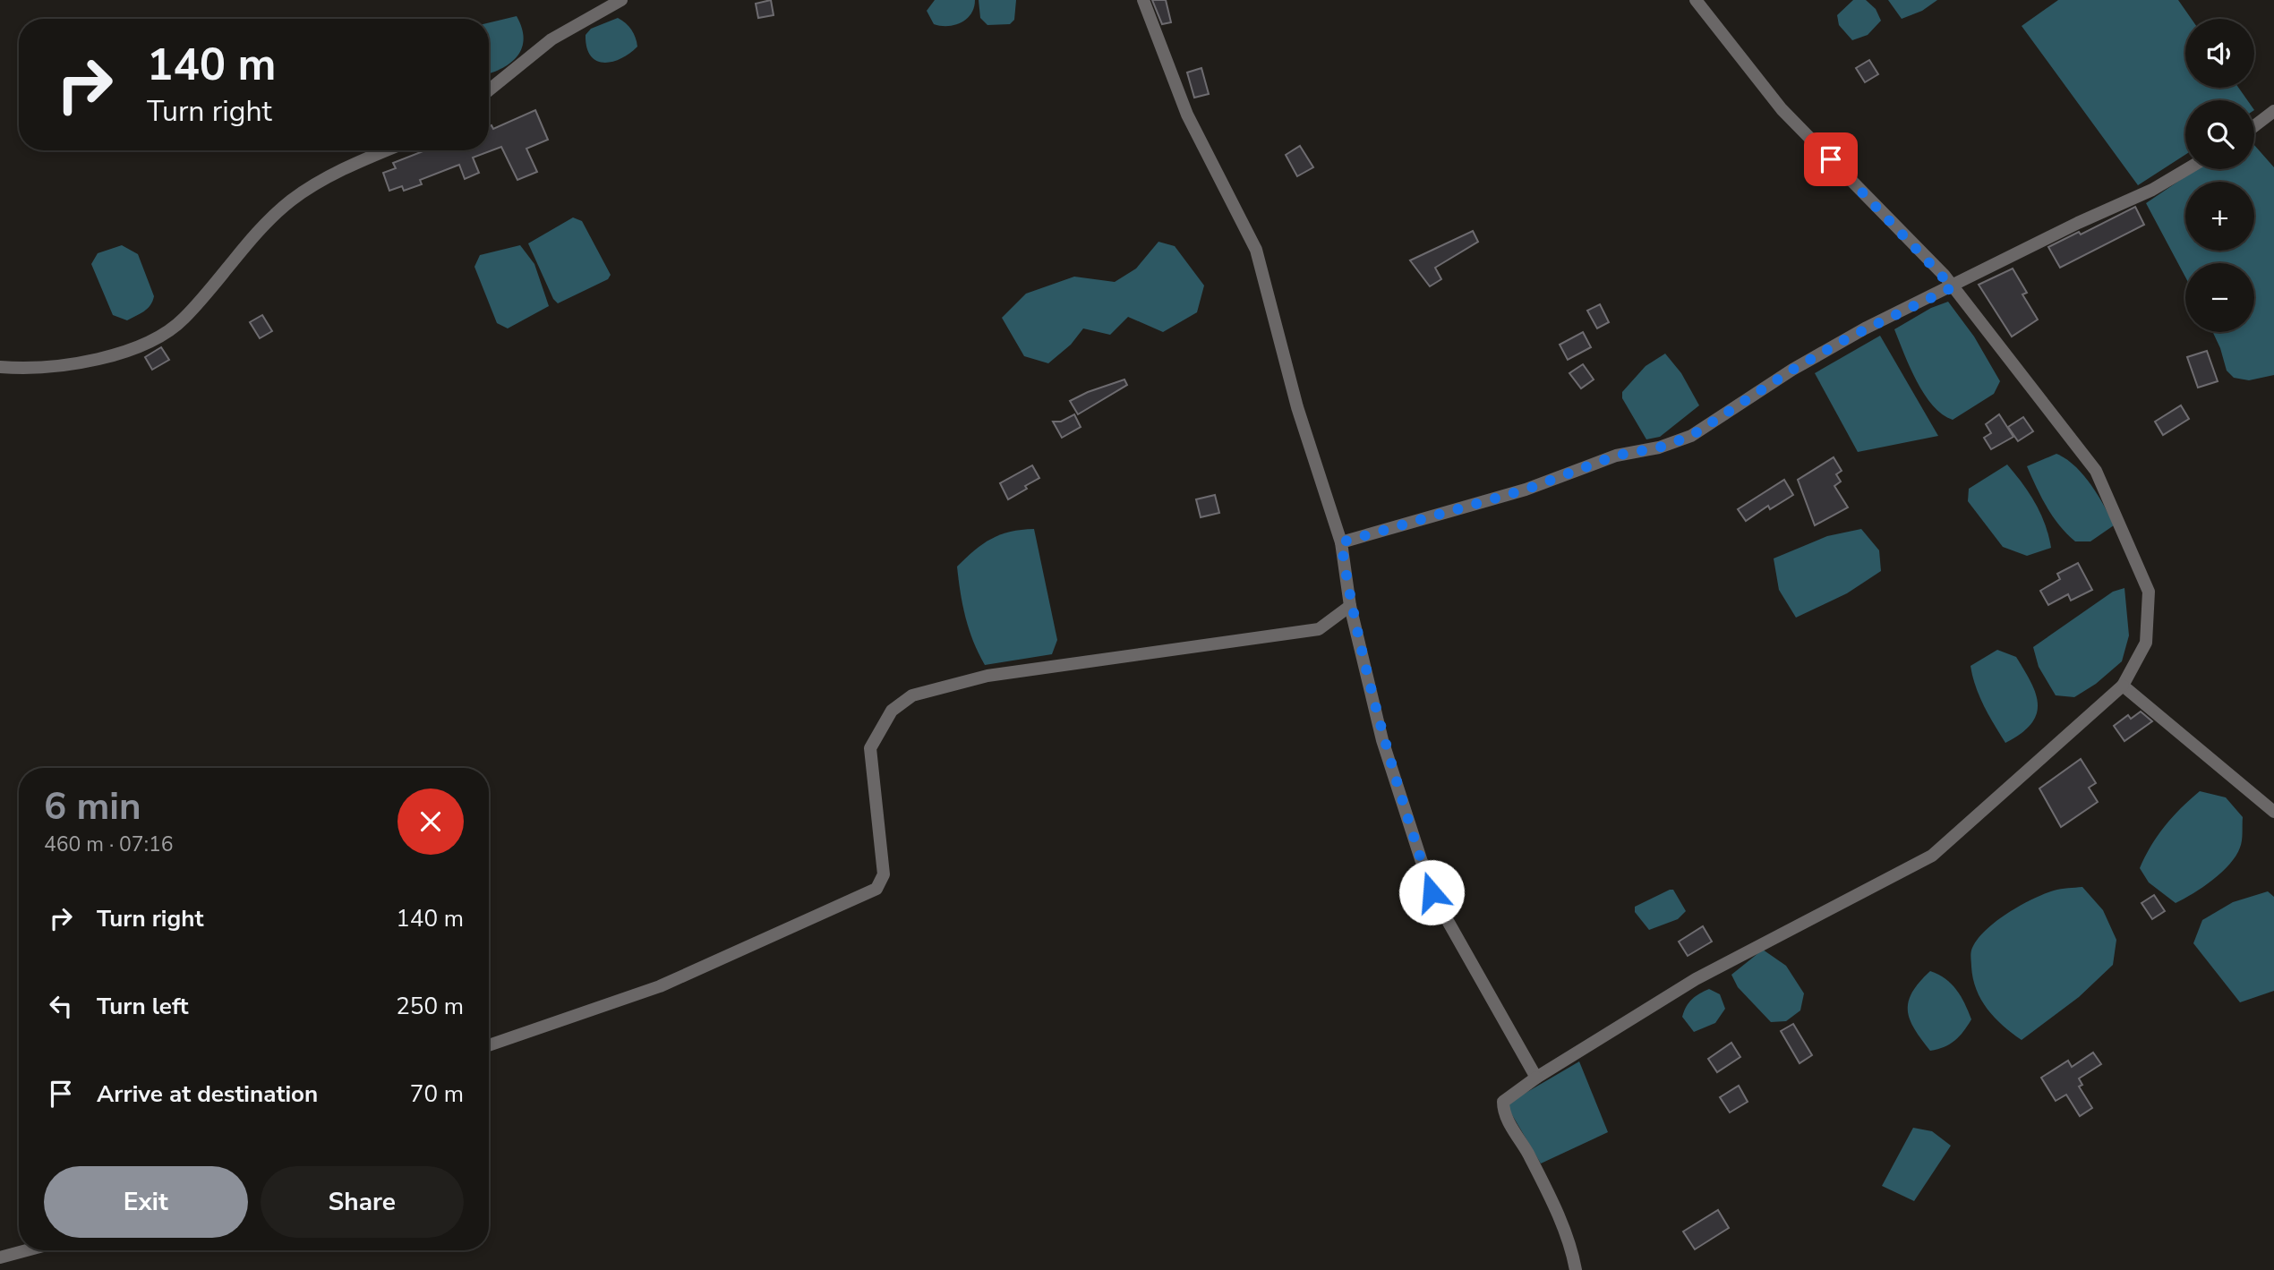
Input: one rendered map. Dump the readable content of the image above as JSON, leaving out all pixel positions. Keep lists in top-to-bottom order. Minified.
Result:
{"page":{"map_buttons":["+","−"],"turn":["140 m","Turn right"],"heading":["6 min","460 m · 07:16"],"list":[{"name":"Turn right","value":"140 m"},{"name":"Turn left","value":"250 m"},{"name":"Arrive at destination","value":"70 m"}],"buttons":["Exit","Share"]}}
